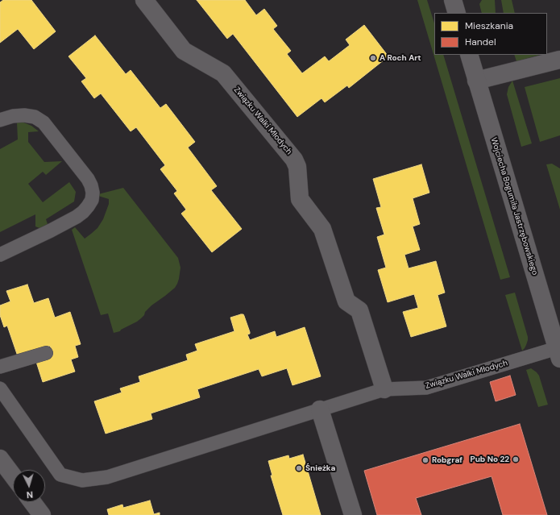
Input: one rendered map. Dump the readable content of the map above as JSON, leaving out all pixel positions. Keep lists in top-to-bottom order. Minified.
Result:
{"streets":{"street":["Związku Walki Młodych","Wojciecha Bogumiła Jastrzębowskiego"]},"crossings":[["Związku Walki Młodych","Wojciecha Bogumiła Jastrzębowskiego"]],"places":["A Roch Art","Pub No 22","Robgraf","Śnieżka"],"legend":["Mieszkania","Handel"],"north":"bottom"}
